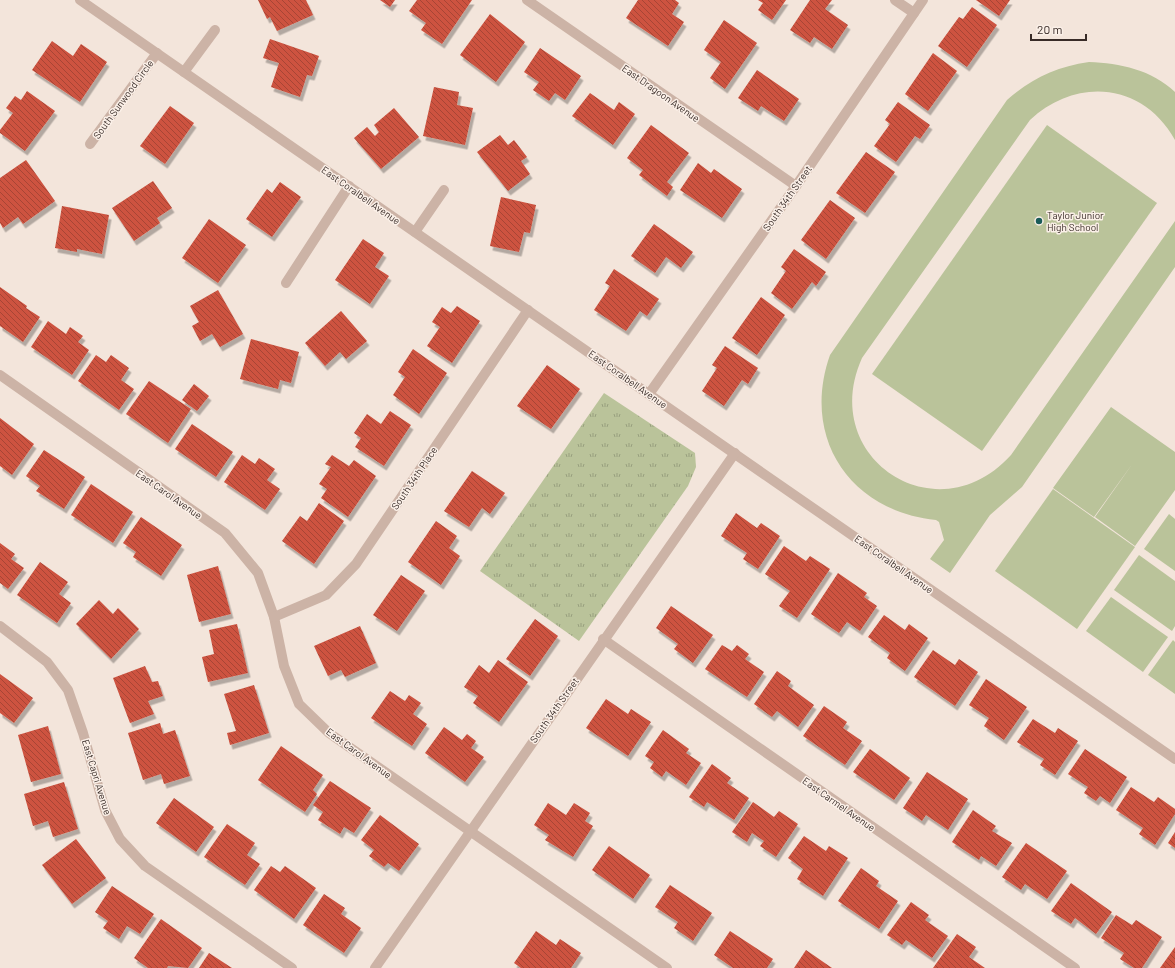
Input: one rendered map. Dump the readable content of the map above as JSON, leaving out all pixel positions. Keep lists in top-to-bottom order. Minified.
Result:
{"streets":{"street":["East Dragoon Avenue","South Sunwood Circle","East Coralbell Avenue","South 34th Street","South 34th Place","East Carol Avenue","East Capri Avenue","East Carmel Avenue"]},"crossings":[["East Dragoon Avenue","South 34th Street"],["South Sunwood Circle","East Coralbell Avenue"],["East Coralbell Avenue","South 34th Street"],["East Coralbell Avenue","South 34th Place"],["South 34th Street","East Carol Avenue"],["South 34th Street","East Carmel Avenue"],["South 34th Place","East Carol Avenue"]],"places":["Taylor Junior High School"],"scale_bar":"20 m"}
